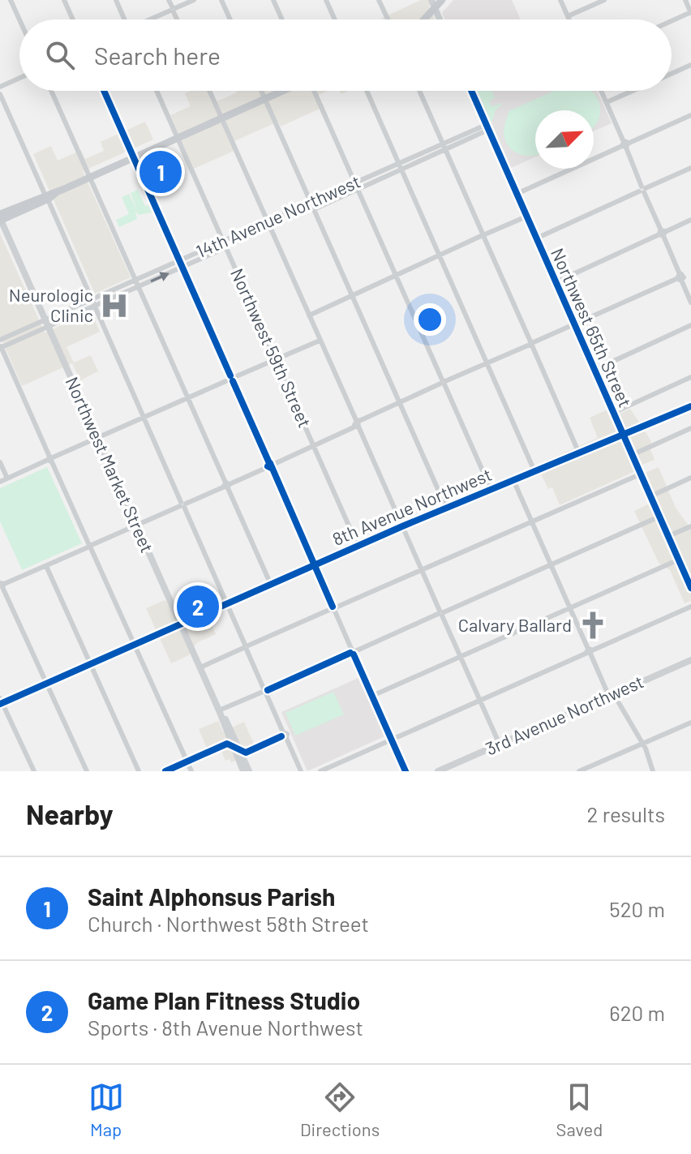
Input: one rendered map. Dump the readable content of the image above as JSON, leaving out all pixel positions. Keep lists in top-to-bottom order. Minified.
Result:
{"streets":{"main road":["Northwest 65th Street","Northwest Market Street","8th Avenue Northwest","3rd Avenue Northwest"],"street":["14th Avenue Northwest","Northwest 59th Street"]},"crossings":[["14th Avenue Northwest","Northwest 65th Street"],["14th Avenue Northwest","Northwest 59th Street"],["14th Avenue Northwest","Northwest Market Street"],["Northwest 65th Street","8th Avenue Northwest"],["Northwest 59th Street","8th Avenue Northwest"],["Northwest Market Street","8th Avenue Northwest"]],"places":{"hospital":["Neurologic Clinic"],"church":["Calvary Ballard"]},"north":"top right","page":{"search":"Search here","pins":["1","2"],"heading":["Nearby","2 results"],"list":[{"mark":"1","name":"Saint Alphonsus Parish","note":"Church · Northwest 58th Street","value":"520 m"},{"mark":"2","name":"Game Plan Fitness Studio","note":"Sports · 8th Avenue Northwest","value":"620 m"}],"nav":["Map","Directions","Saved"]}}
